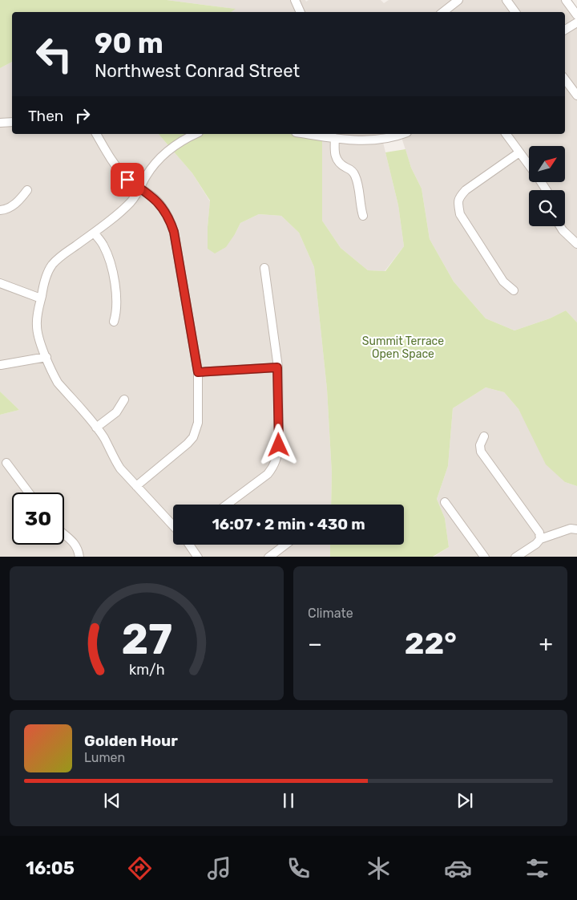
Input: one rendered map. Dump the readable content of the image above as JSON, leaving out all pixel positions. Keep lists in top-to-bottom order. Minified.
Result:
{"parks":["Summit Terrace Open Space"],"north":"top right","page":{"turn":["90 m","Northwest Conrad Street"],"then":"Then","limit":"30","trip":"16:07 · 2 min · 430 m","tile":"Climate","heat":["−","22°","+"],"song":["Golden Hour","Lumen"],"tabs":"16:05","gauge":["27","km/h"]}}
